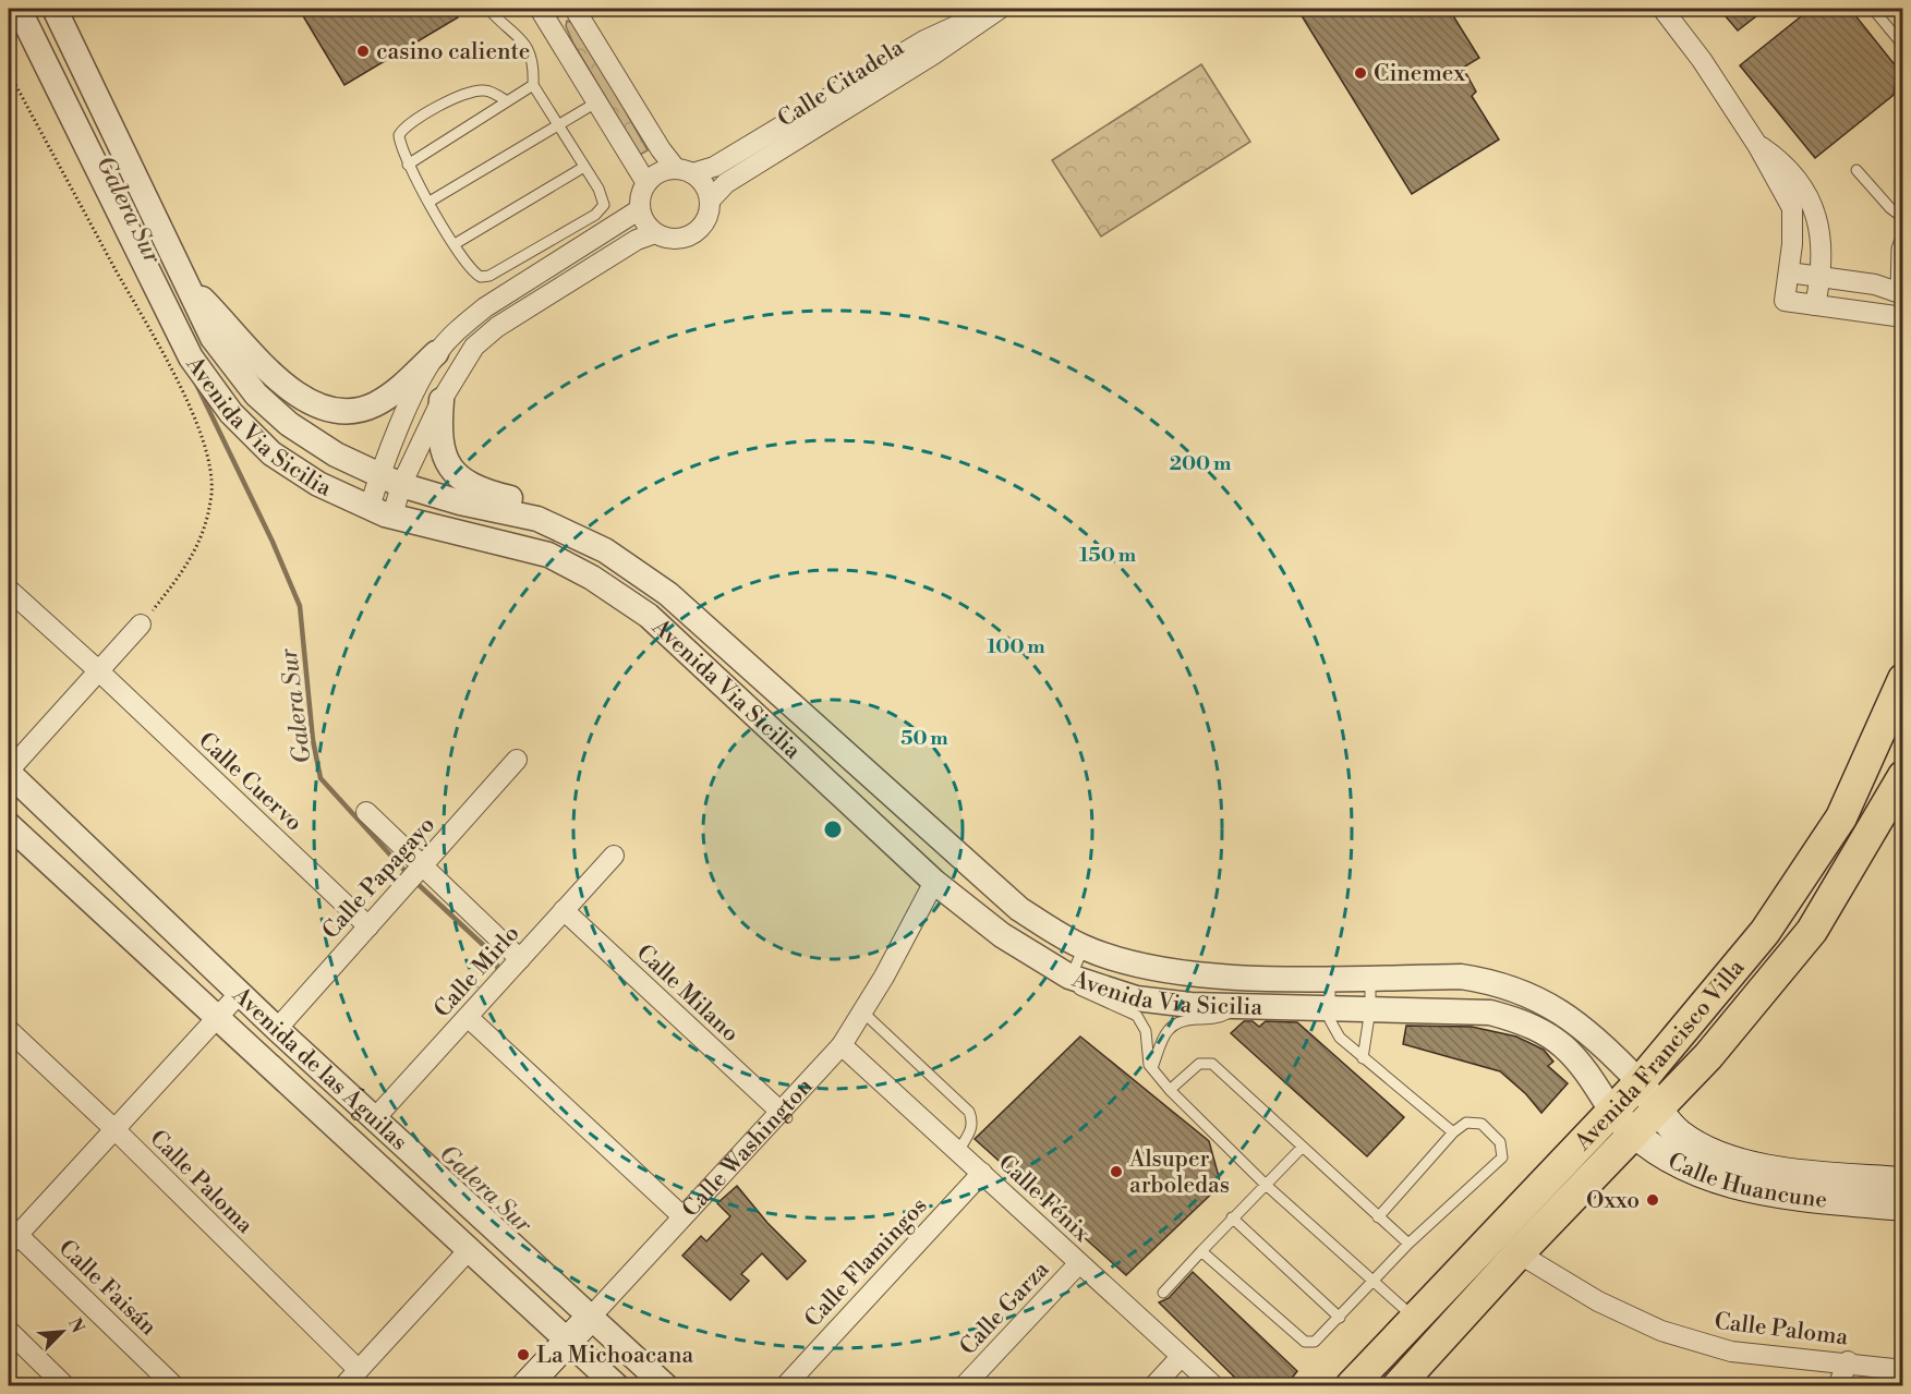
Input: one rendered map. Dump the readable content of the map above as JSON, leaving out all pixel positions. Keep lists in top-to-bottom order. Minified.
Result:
{"streets":{"main road":["Avenida Francisco Villa","Calle Washington","Calle Huancune"],"street":["Calle Citadela","Avenida Via Sicilia","Calle Cuervo","Calle Papagayo","Calle Mirlo","Calle Milano","Avenida de las Águilas","Calle Paloma","Calle Fénix","Calle Flamingos","Calle Faisán","Calle Garza"]},"crossings":[["Avenida Via Sicilia","Avenida Francisco Villa"],["Avenida Via Sicilia","Calle Washington"],["Avenida Via Sicilia","Calle Huancune"],["Calle Cuervo","Calle Papagayo"],["Calle Papagayo","Avenida de las Águilas"],["Calle Mirlo","Calle Milano"],["Calle Mirlo","Avenida de las Águilas"],["Calle Milano","Calle Washington"],["Avenida Francisco Villa","Calle Huancune"],["Avenida Francisco Villa","Calle Paloma"],["Avenida de las Águilas","Calle Washington"],["Calle Washington","Calle Fénix"],["Calle Fénix","Calle Flamingos"],["Calle Fénix","Calle Garza"]],"water":["Galera Sur"],"places":["casino caliente","Cinemex","Alsuper arboledas","Oxxo","La Michoacana"],"north":"top right","rings":["200 m","150 m","100 m","50 m"]}
